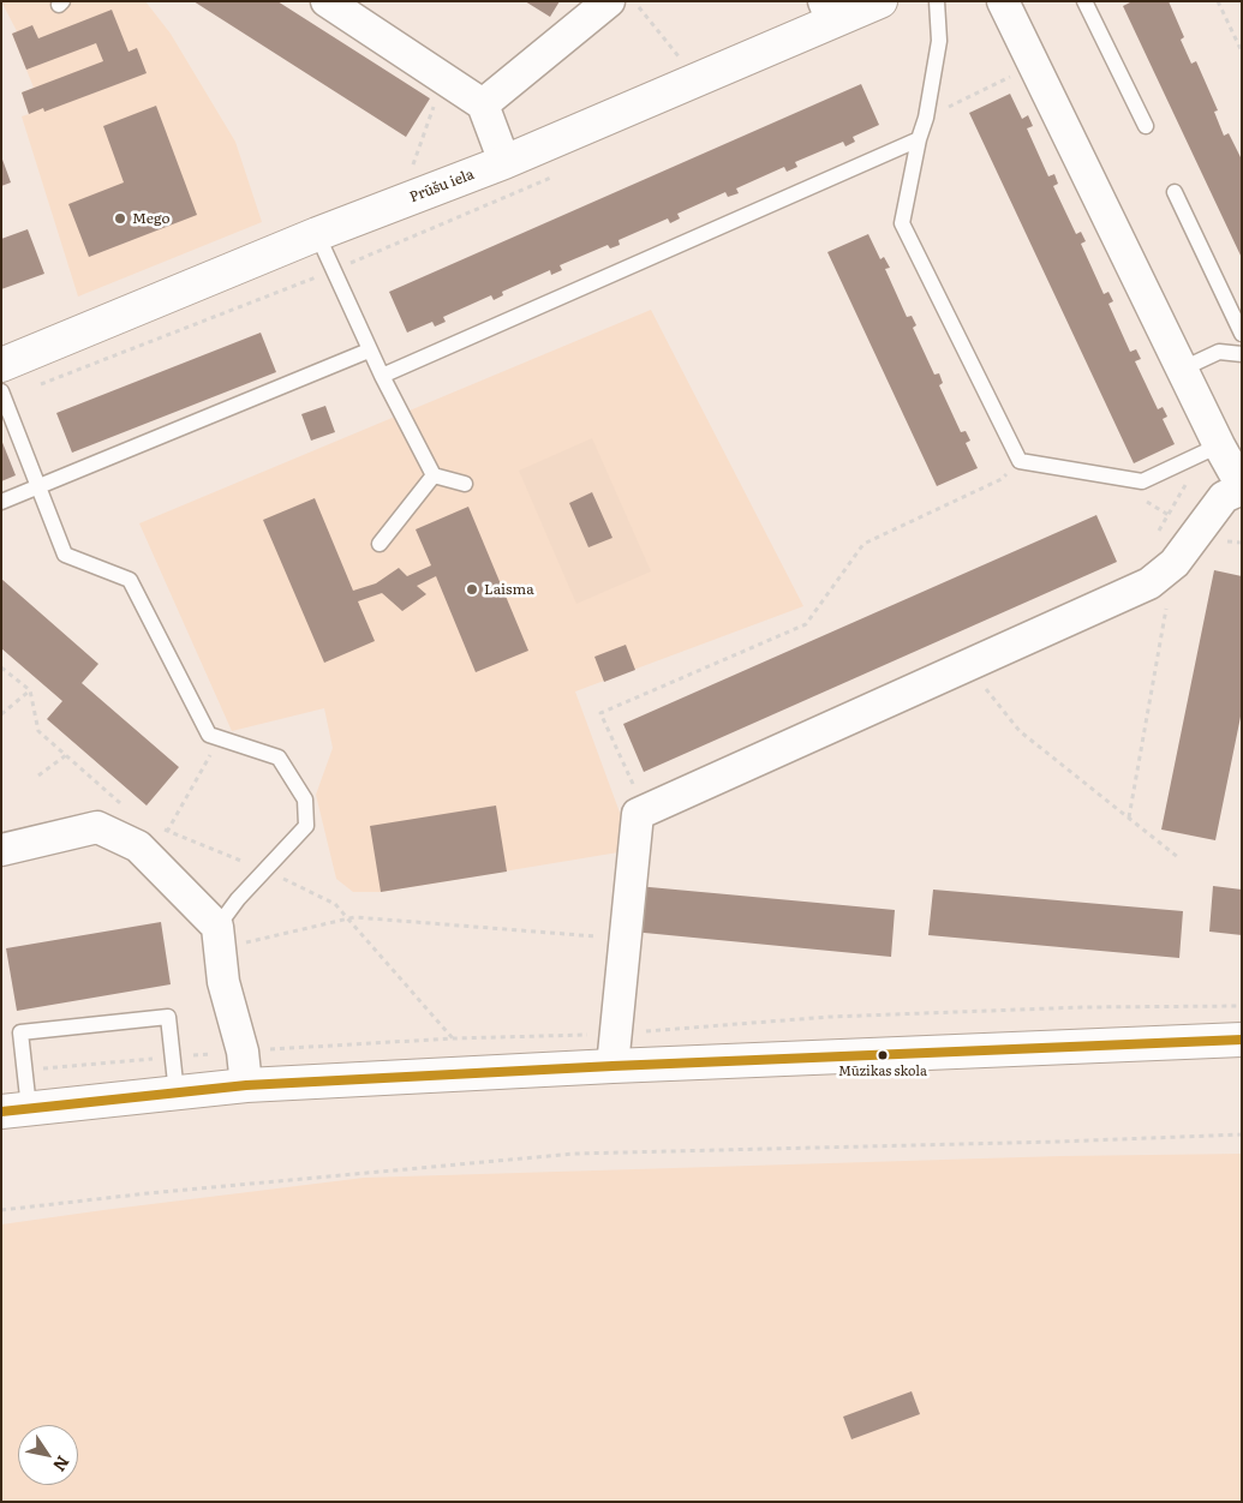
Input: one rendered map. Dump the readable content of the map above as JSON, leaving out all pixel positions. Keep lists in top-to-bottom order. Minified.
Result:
{"streets":{"street":["Prūšu iela"]},"places":["Mego","Laisma","Mūzikas skola"],"north":"bottom right"}
